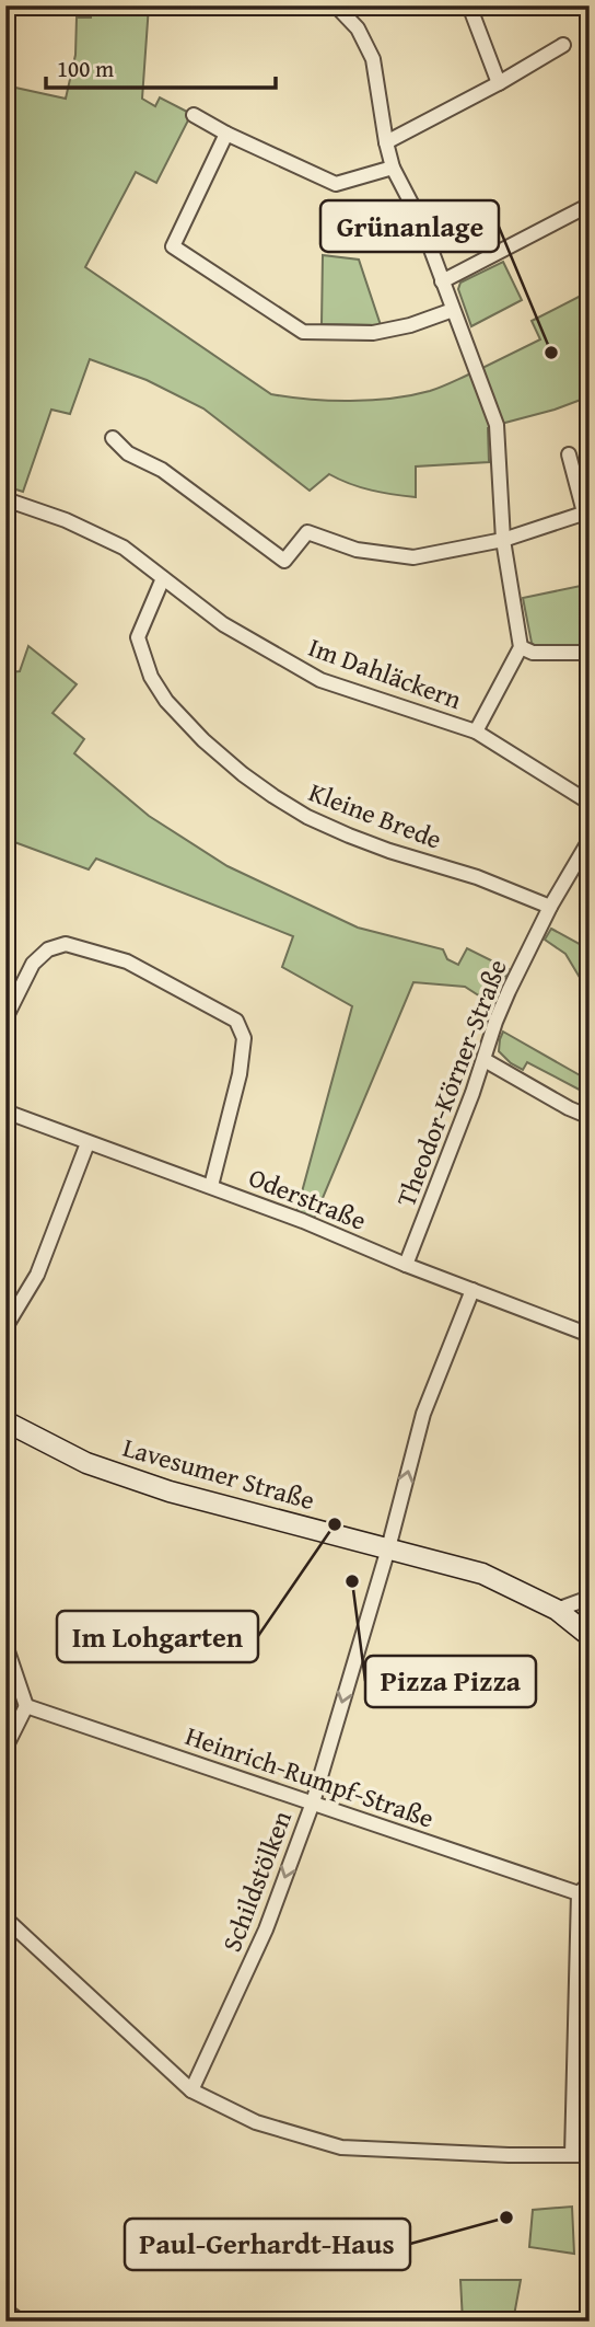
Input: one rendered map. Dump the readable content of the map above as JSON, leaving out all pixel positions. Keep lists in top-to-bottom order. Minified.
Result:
{"streets":{"street":["Im Dahläckern","Kleine Brede","Theodor-Körner-Straße","Oderstraße","Lavesumer Straße","Heinrich-Rumpf-Straße","Schildstölken"]},"crossings":[["Im Dahläckern","Kleine Brede"],["Kleine Brede","Theodor-Körner-Straße"],["Theodor-Körner-Straße","Oderstraße"],["Oderstraße","Schildstölken"],["Lavesumer Straße","Schildstölken"],["Heinrich-Rumpf-Straße","Schildstölken"]],"places":["Grünanlage","Im Lohgarten","Pizza Pizza","Paul-Gerhardt-Haus"],"scale_bar":"100 m"}
